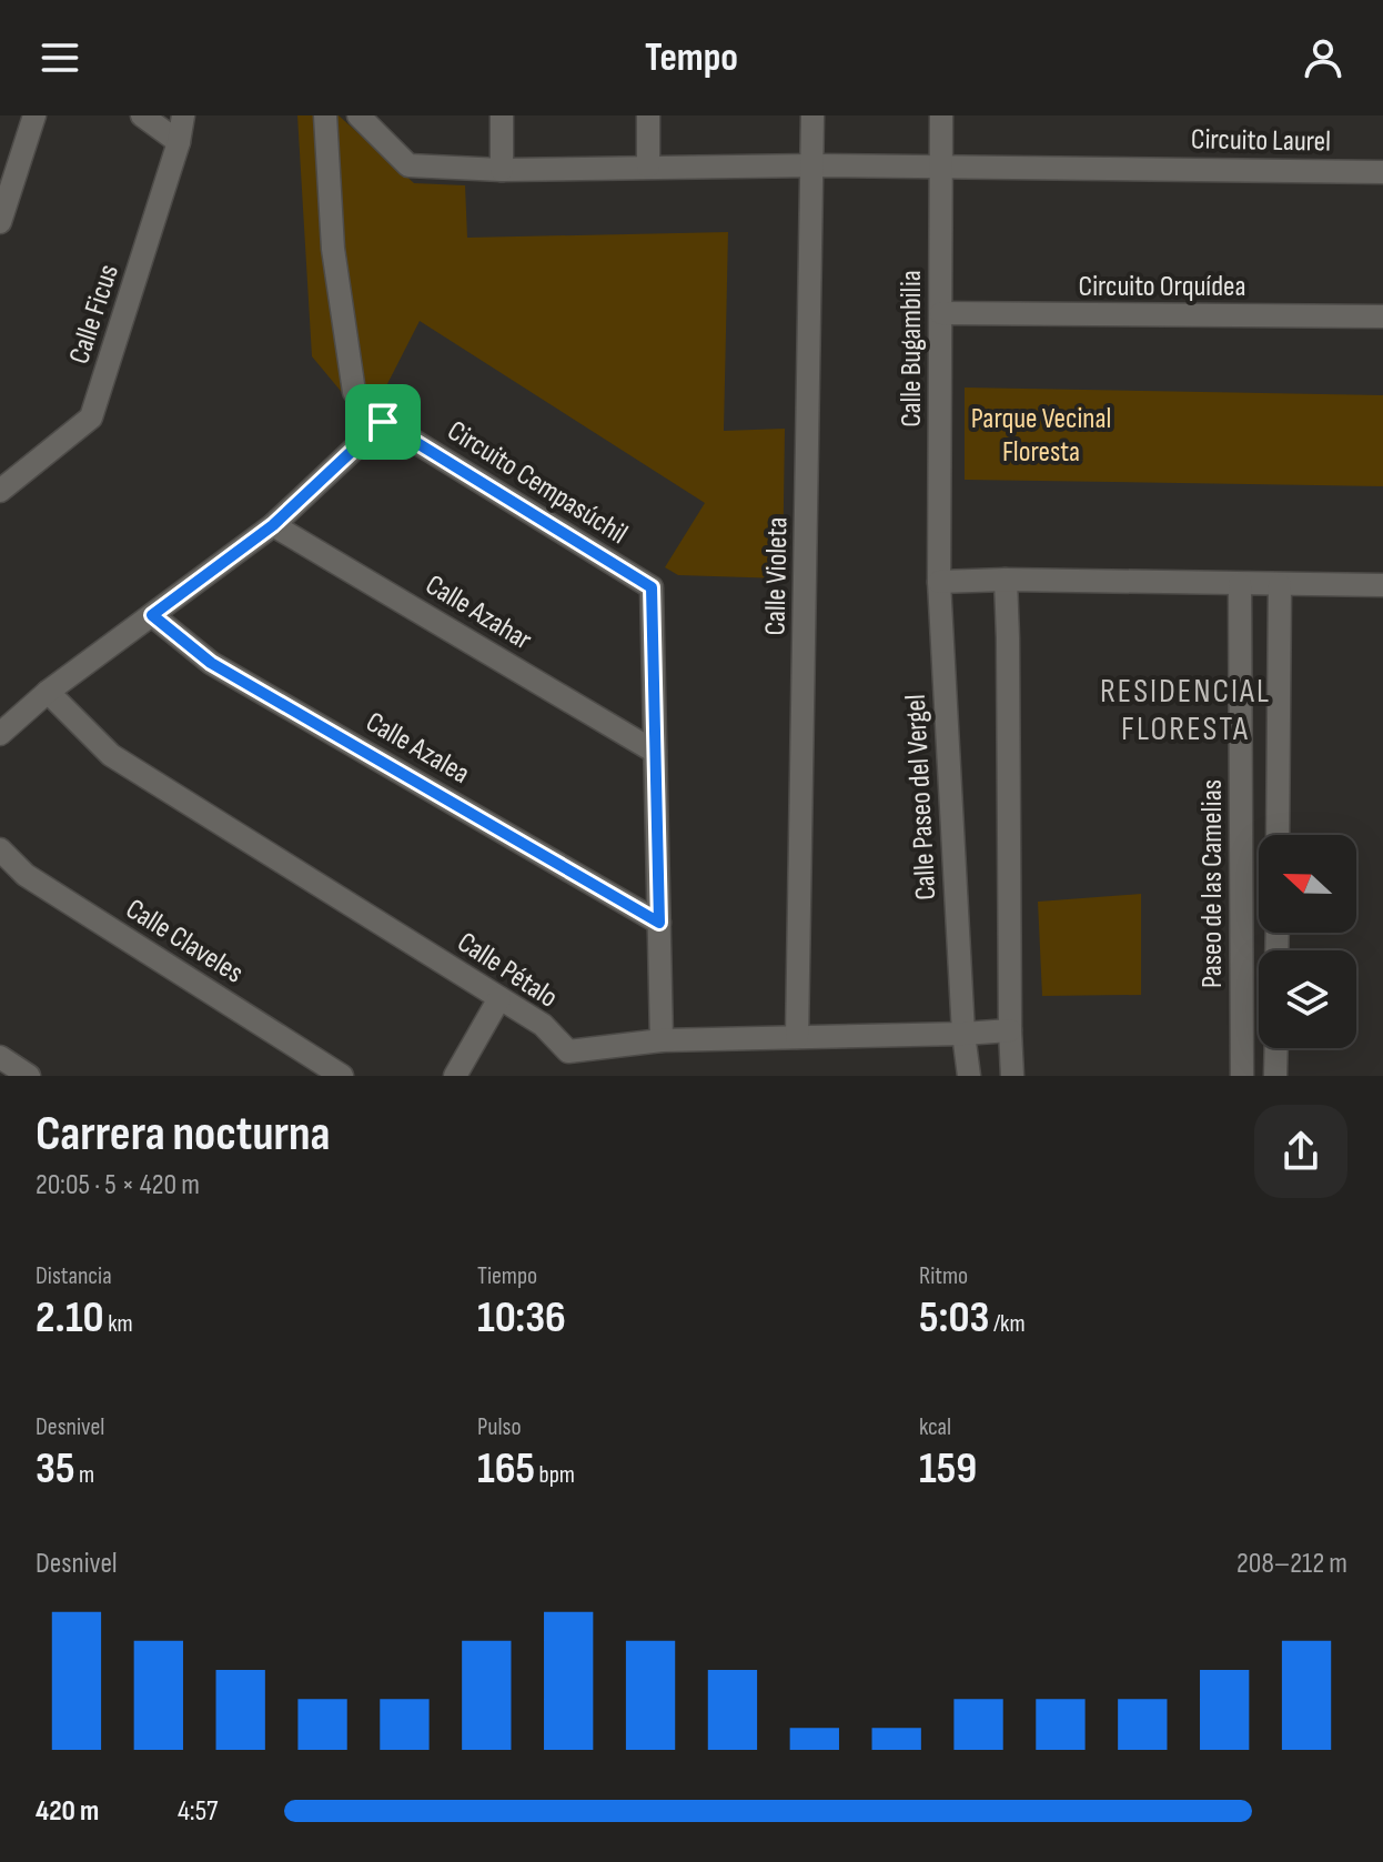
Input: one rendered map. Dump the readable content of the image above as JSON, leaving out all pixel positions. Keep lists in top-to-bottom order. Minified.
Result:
{"streets":{"street":["Circuito Laurel","Circuito Orquídea","Calle Ficus","Calle Bugambilia","Circuito Cempasúchil","Calle Violeta","Calle Azahar","Calle Azalea","Calle Paseo del Vergel","Paseo de las Camelias","Calle Claveles","Calle Pétalo"]},"crossings":[["Circuito Laurel","Calle Bugambilia"],["Circuito Laurel","Calle Violeta"],["Circuito Orquídea","Calle Bugambilia"],["Calle Bugambilia","Calle Paseo del Vergel"],["Circuito Cempasúchil","Calle Azahar"],["Circuito Cempasúchil","Calle Azalea"],["Circuito Cempasúchil","Calle Pétalo"],["Calle Violeta","Calle Pétalo"],["Calle Paseo del Vergel","Calle Pétalo"]],"districts":["RESIDENCIAL FLORESTA"],"parks":["Parque Vecinal Floresta"],"north":"left","page":{"header":"Tempo","heading":["Carrera nocturna","20:05 · 5 × 420 m"],"stats":[["Distancia","2.10 km"],["Tiempo","10:36"],["Ritmo","5:03 /km"],["Desnivel","35 m"],["Pulso","165 bpm"],["kcal","159"]],"chart":["Desnivel","208–212 m"],"list":[{"name":"420 m","note":"4:57"}]}}
